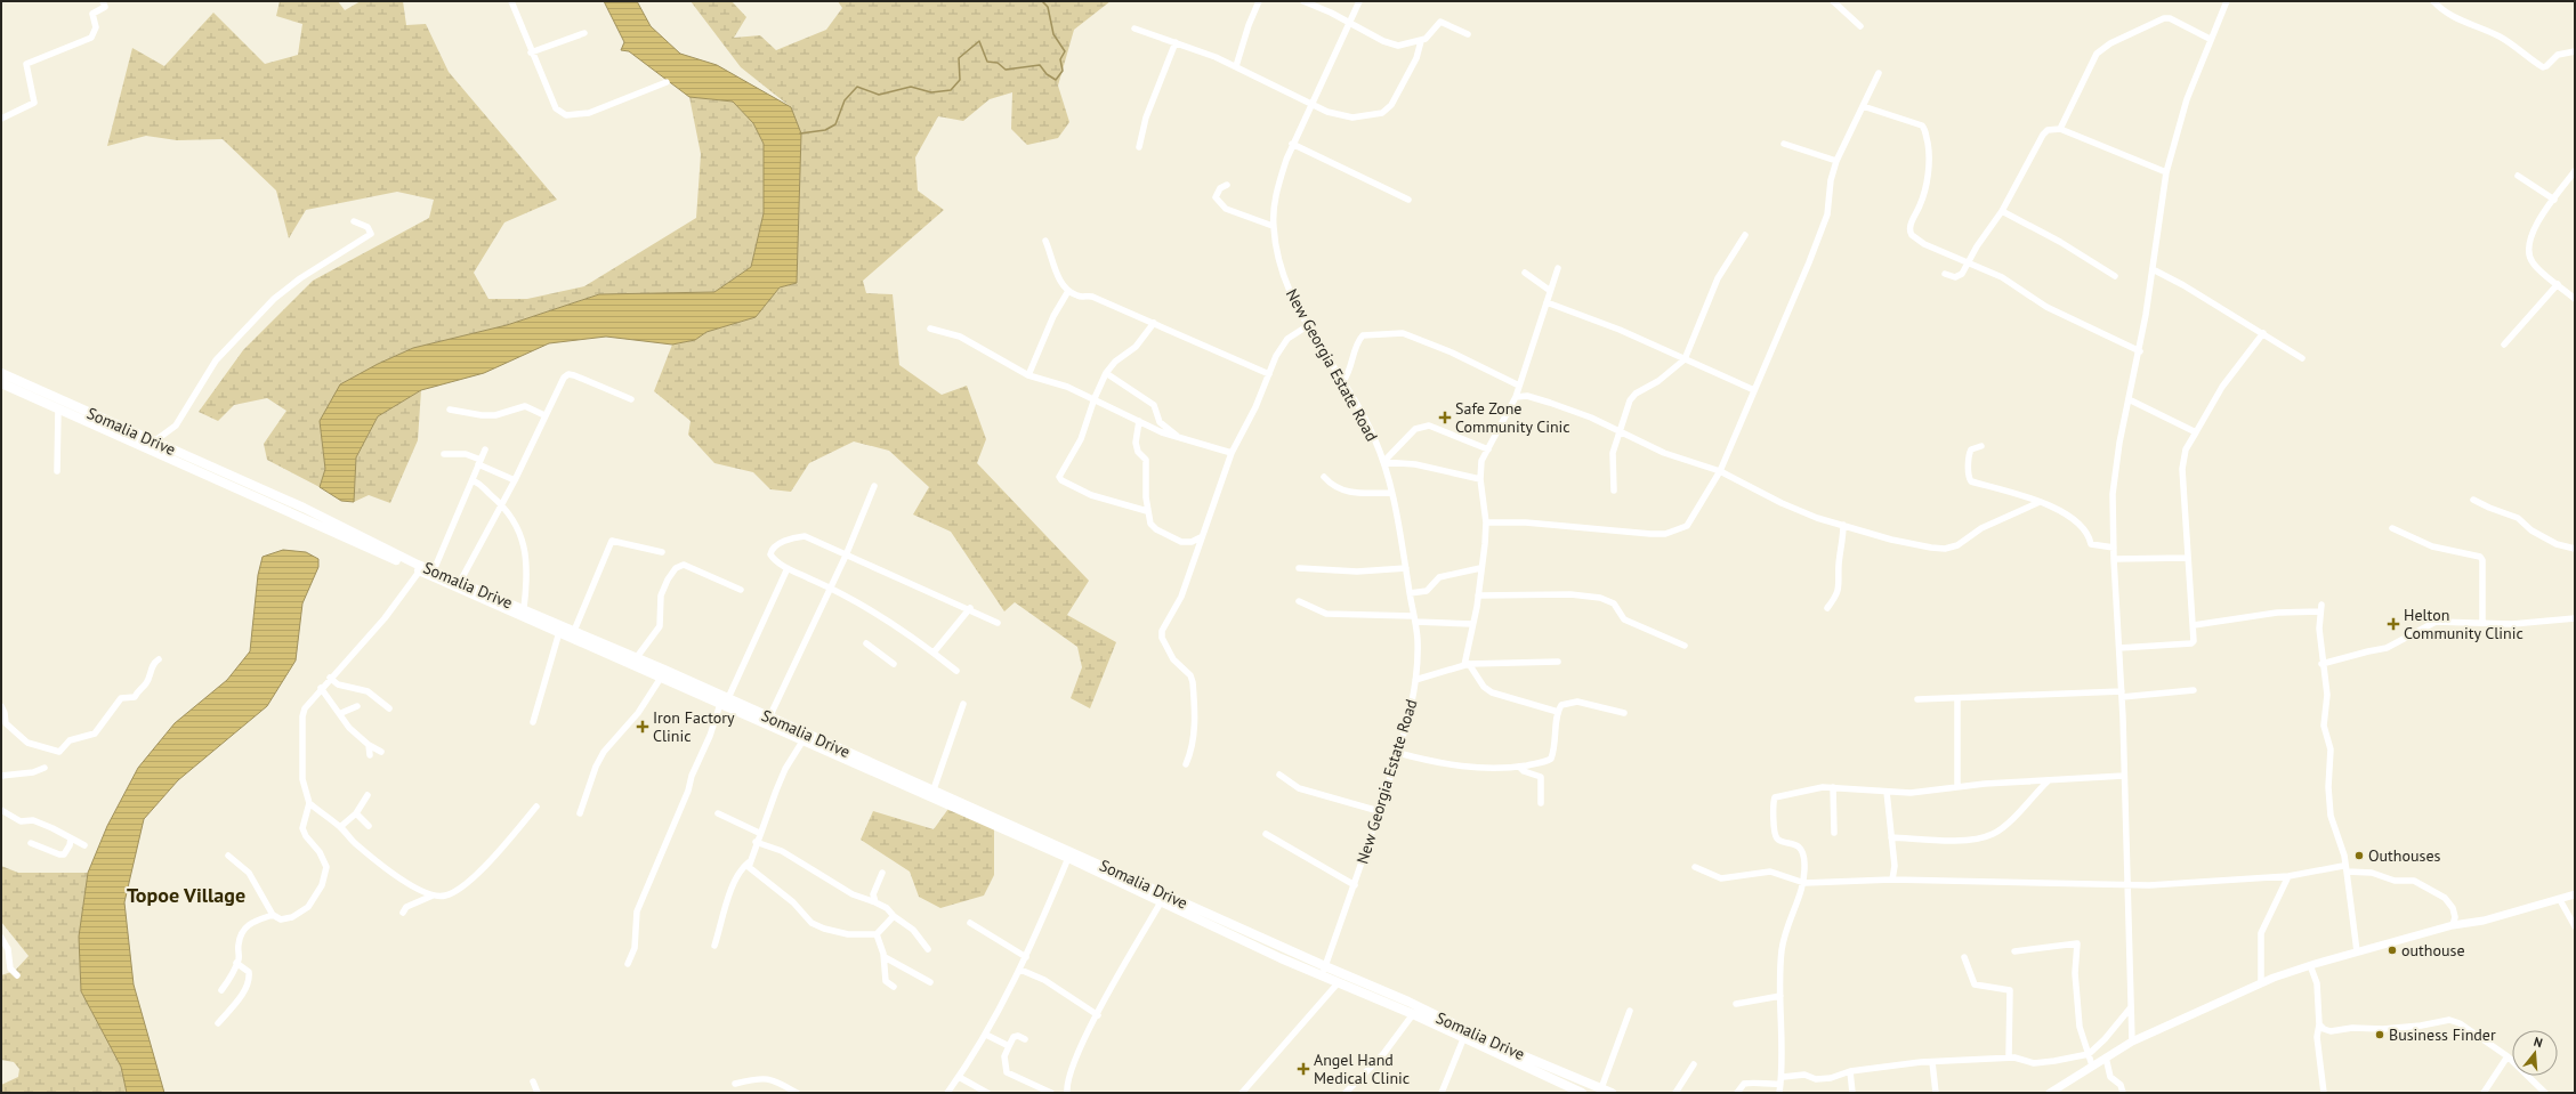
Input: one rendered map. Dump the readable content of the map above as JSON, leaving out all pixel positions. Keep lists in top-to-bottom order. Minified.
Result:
{"streets":{"main road":["Somalia Drive"],"street":["New Georgia Estate Road"]},"crossings":[["New Georgia Estate Road","Somalia Drive"]],"districts":["Topoe Village"],"places":{"health":["Safe Zone Community Cinic","Helton Community Clinic","Iron Factory Clinic","Angel Hand Medical Clinic"],"other":["Outhouses","outhouse","Business Finder"]},"north":"top"}
